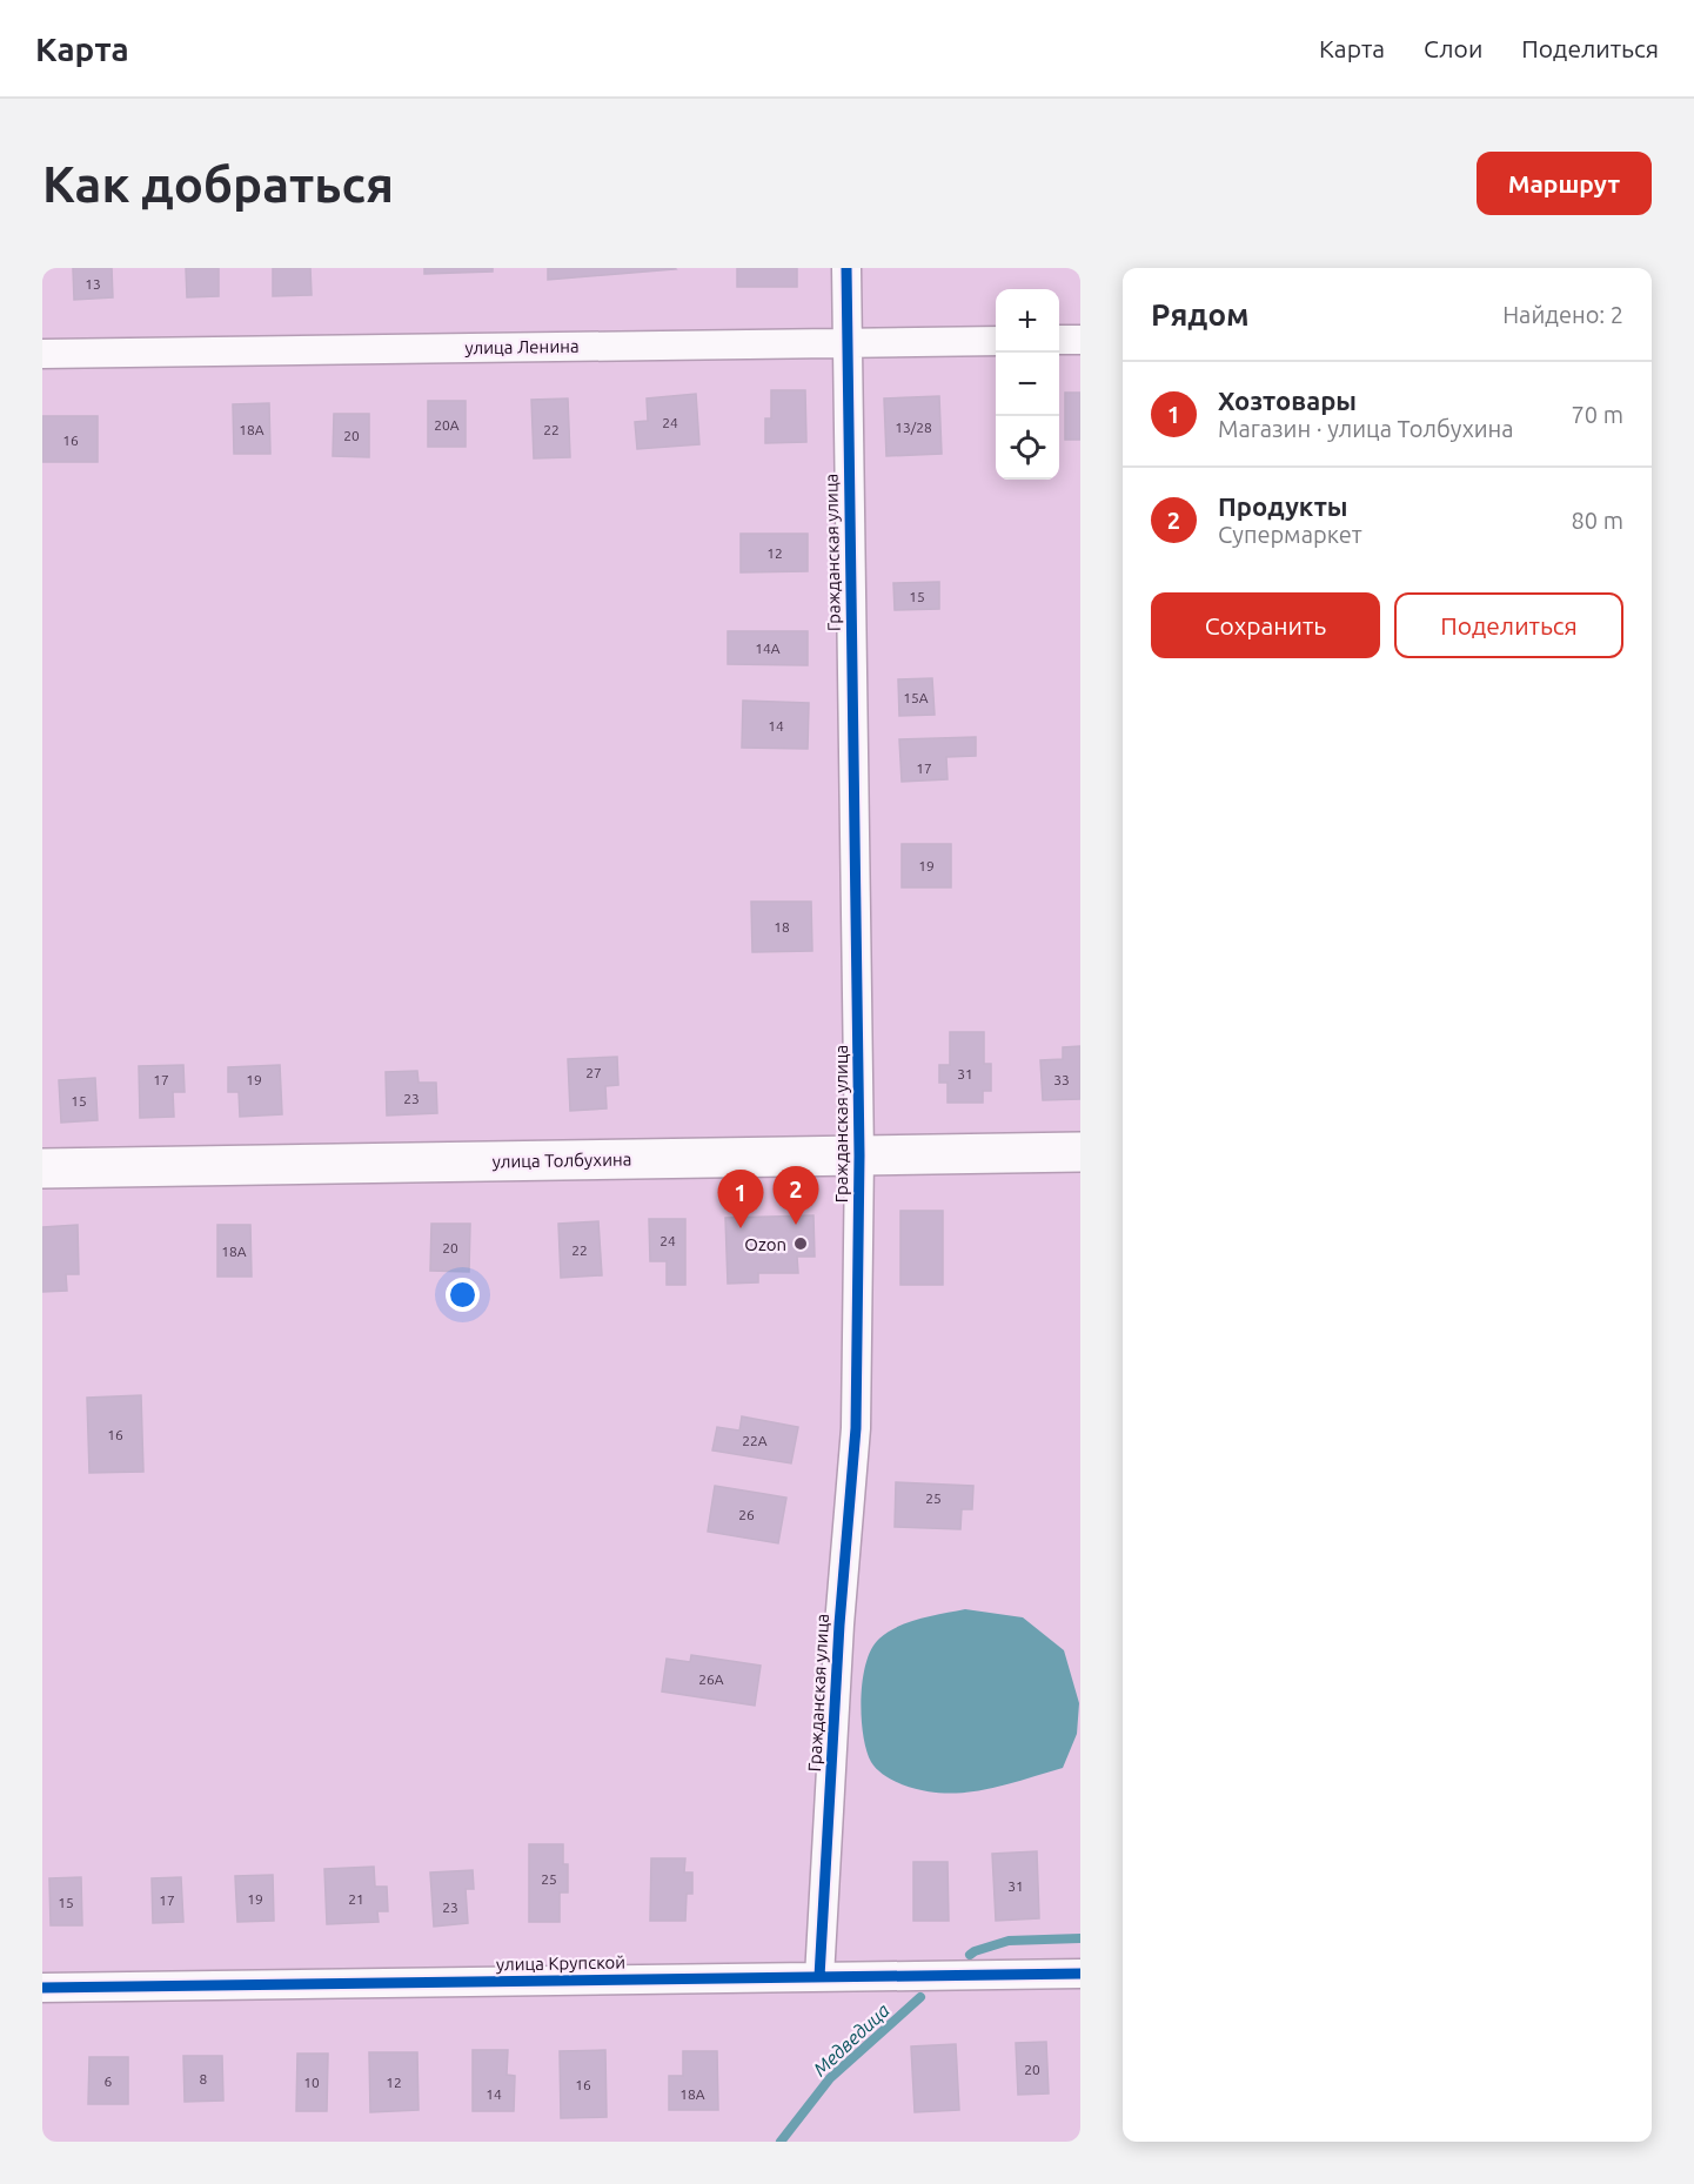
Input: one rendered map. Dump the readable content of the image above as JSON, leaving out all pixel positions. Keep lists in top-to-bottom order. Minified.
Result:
{"streets":{"main road":["улица Толбухина"],"street":["улица Ленина","Гражданская улица","улица Крупской"]},"crossings":[["улица Ленина","Гражданская улица"],["Гражданская улица","улица Толбухина"],["Гражданская улица","улица Крупской"]],"water":["Медведица"],"places":["Ozon"],"house_numbers":["13","24","20А","13/28","18А","22","20","16","12","15","14А","15А","14","17","19","18","27","31","17","19","33","23","15","24","20","22","18А","16","22А","25","26","26А","25","31","19","21","17","15","23","20","8","6","10","12","16","14","18А"],"page":{"header":"Карта","nav":["Карта","Слои","Поделиться"],"buttons":["Маршрут",["Сохранить","Поделиться"]],"title":"Как добраться","heading":["Рядом","Найдено: 2"],"map_buttons":["+","−"],"list":[{"mark":"1","name":"Хозтовары","note":"Магазин · улица Толбухина","value":"70 m"},{"mark":"2","name":"Продукты","note":"Супермаркет","value":"80 m"}],"pins":["2","1"]}}
